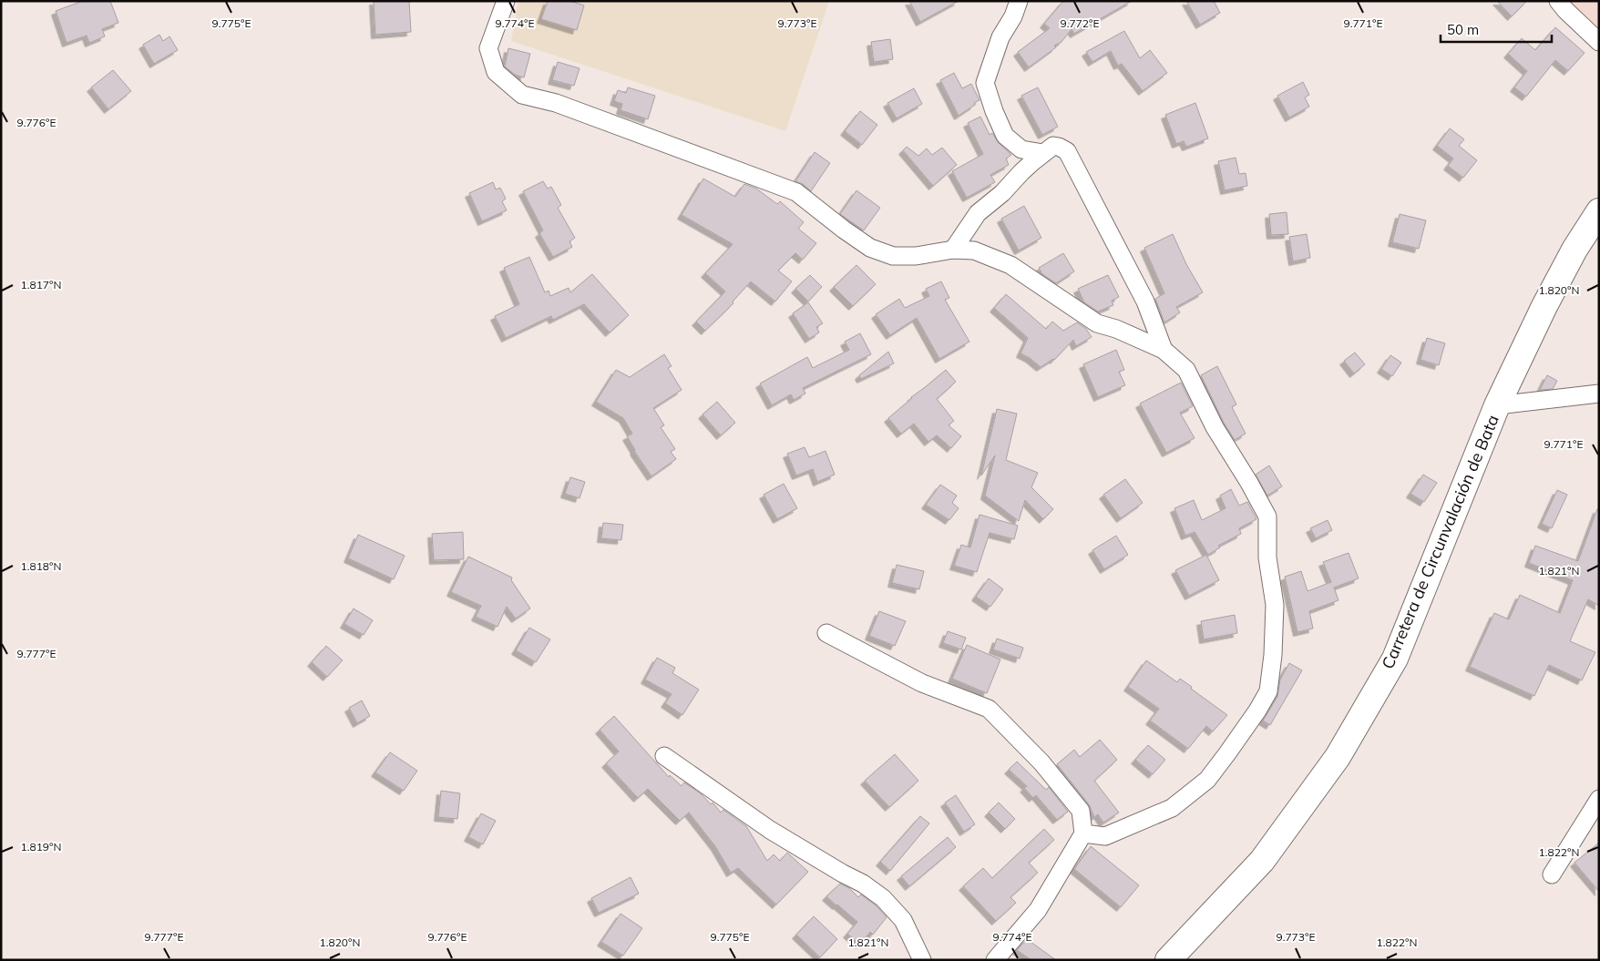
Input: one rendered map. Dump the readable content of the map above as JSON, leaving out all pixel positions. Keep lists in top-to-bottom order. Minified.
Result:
{"streets":{"main road":["Carretera de Circunvalación de Bata"]},"scale_bar":"50 m","coordinates":["9.775°E","9.774°E","9.773°E","9.772°E","9.771°E","9.776°E","1.817°N","1.820°N","1.818°N","1.821°N","9.777°E","1.819°N","1.822°N"]}
